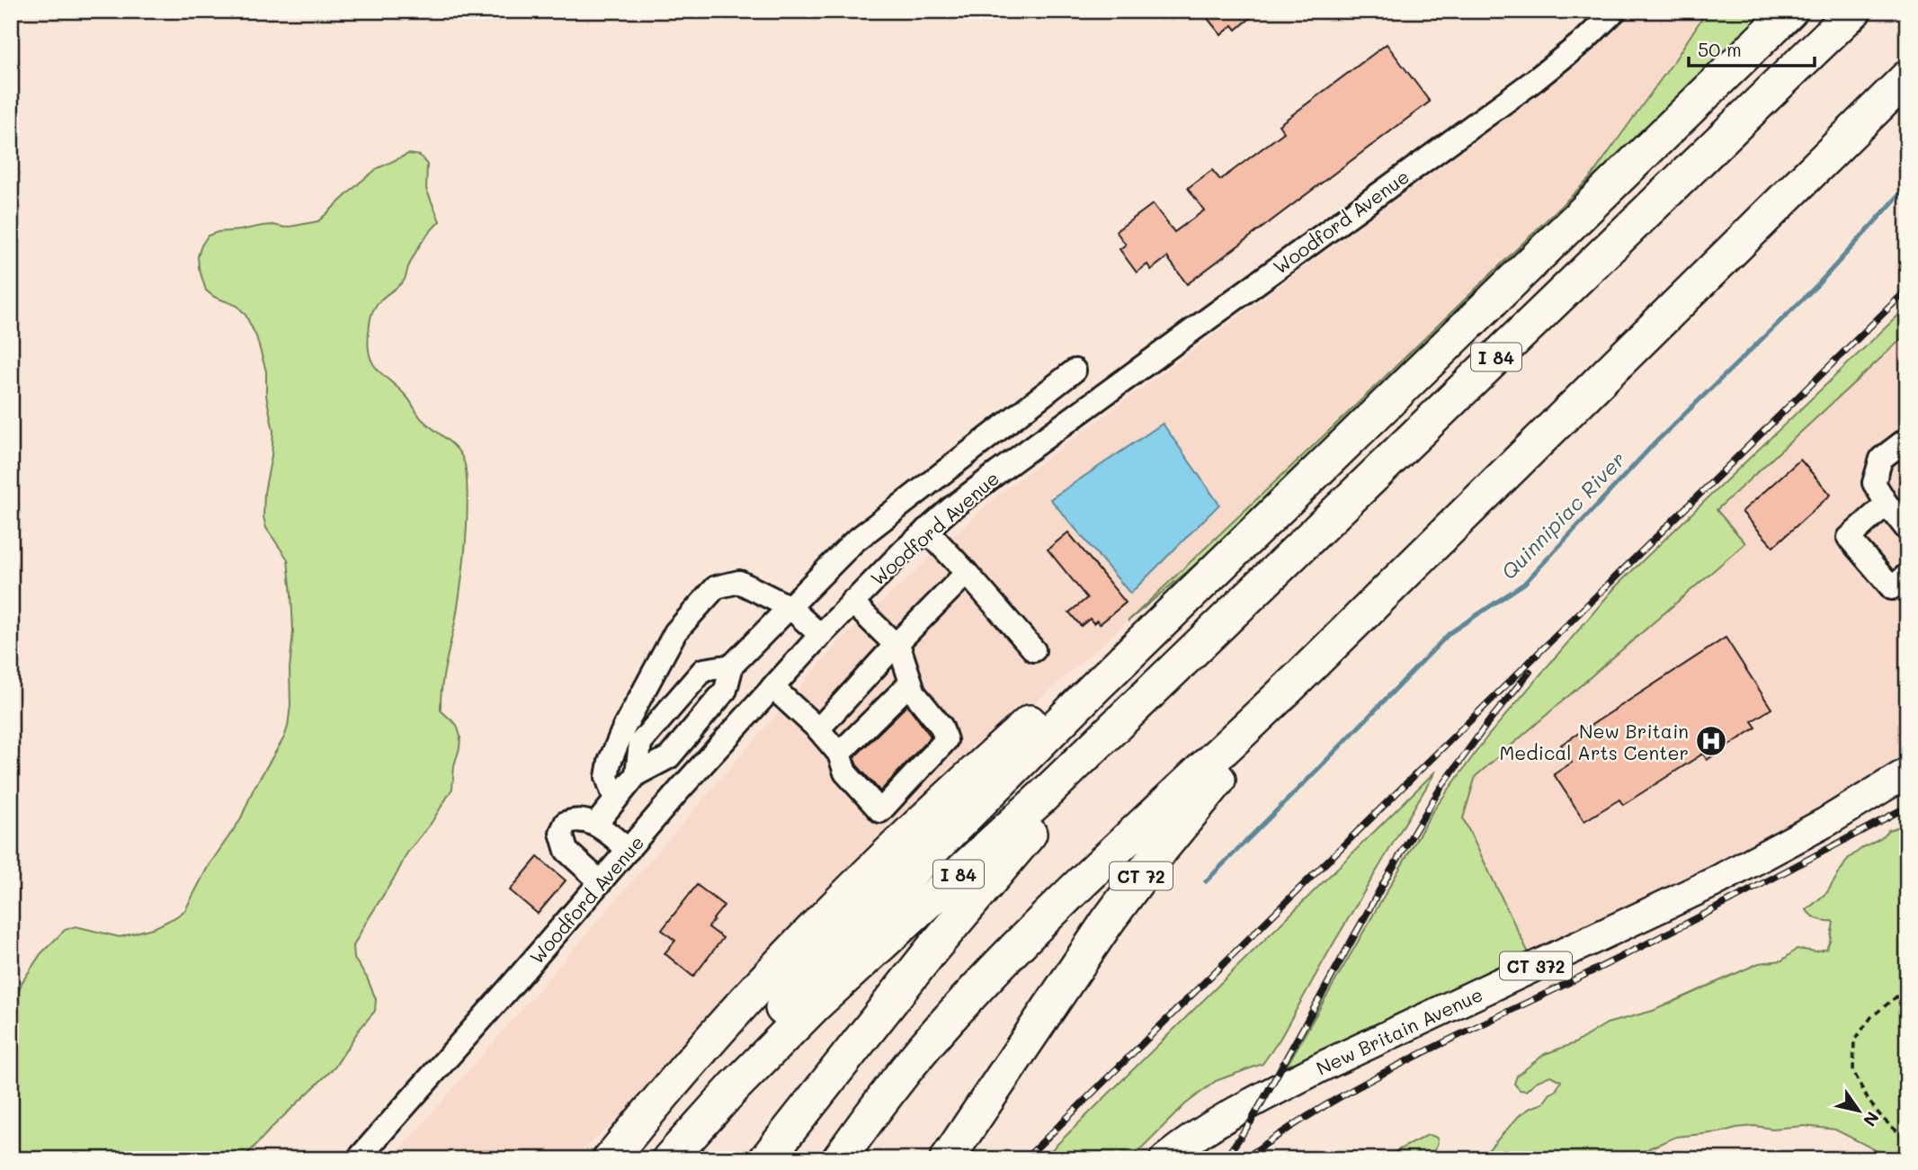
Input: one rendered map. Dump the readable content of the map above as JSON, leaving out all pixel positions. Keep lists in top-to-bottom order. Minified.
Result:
{"streets":{"highway":["I 84","CT 72"],"main road":["CT 372","New Britain Avenue"],"street":["Woodford Avenue"]},"water":["Quinnipiac River"],"places":{"hospital":["New Britain Medical Arts Center"]},"scale_bar":"50 m","north":"bottom right"}
